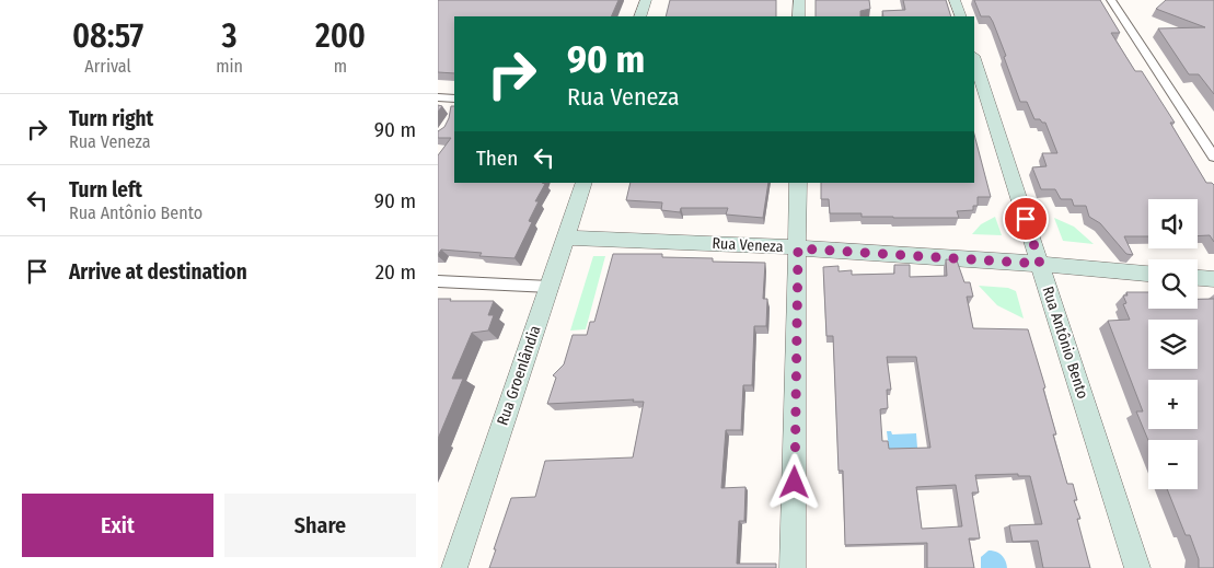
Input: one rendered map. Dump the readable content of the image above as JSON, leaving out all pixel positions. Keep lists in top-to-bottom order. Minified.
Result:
{"streets":{"street":["Rua Veneza","Rua Antônio Bento","Rua Groenlândia"]},"crossings":[["Rua Veneza","Rua Antônio Bento"],["Rua Veneza","Rua Groenlândia"]],"page":{"eta":["08:57","Arrival","3","min","200","m"],"turn":["90 m","Rua Veneza"],"list":[{"name":"Turn right","note":"Rua Veneza","value":"90 m"},{"name":"Turn left","note":"Rua Antônio Bento","value":"90 m"},{"name":"Arrive at destination","value":"20 m"}],"then":"Then","map_buttons":["+","−"],"buttons":["Exit","Share"]}}
